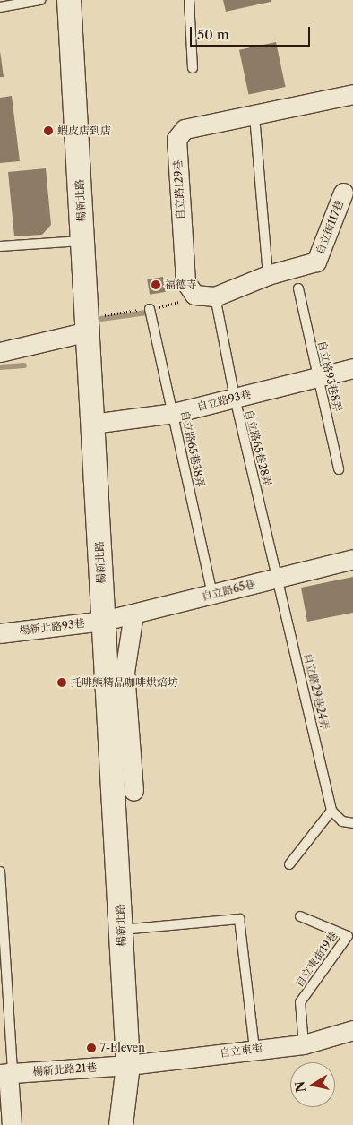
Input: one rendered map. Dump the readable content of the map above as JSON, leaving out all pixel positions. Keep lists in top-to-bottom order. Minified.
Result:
{"streets":{"street":["自立路129巷","楊新北路","自立街117巷","自立路93巷","自立路65巷","楊新北路93巷","自立東街","楊新北路21巷"],"lane":["自立路93巷8弄","自立路65巷28弄","自立路65巷38弄","自立路29巷24弄","自立東街19巷"]},"crossings":[["自立路129巷","自立路65巷28弄"],["楊新北路","自立路93巷"],["楊新北路","自立路65巷"],["楊新北路","楊新北路93巷"],["楊新北路","自立東街"],["楊新北路","楊新北路21巷"],["自立路93巷8弄","自立路93巷"],["自立路93巷","自立路65巷28弄"],["自立路93巷","自立路65巷38弄"],["自立路65巷28弄","自立路65巷"],["自立路65巷28弄","自立路29巷24弄"],["自立路65巷38弄","自立路65巷"],["自立路65巷","楊新北路93巷"],["自立路65巷","自立路29巷24弄"],["自立東街19巷","自立東街"],["自立東街","楊新北路21巷"]],"places":["蝦皮店到店","福德寺","托啡熊精品咖啡烘焙坊","7-Eleven"],"scale_bar":"50 m","north":"left"}
